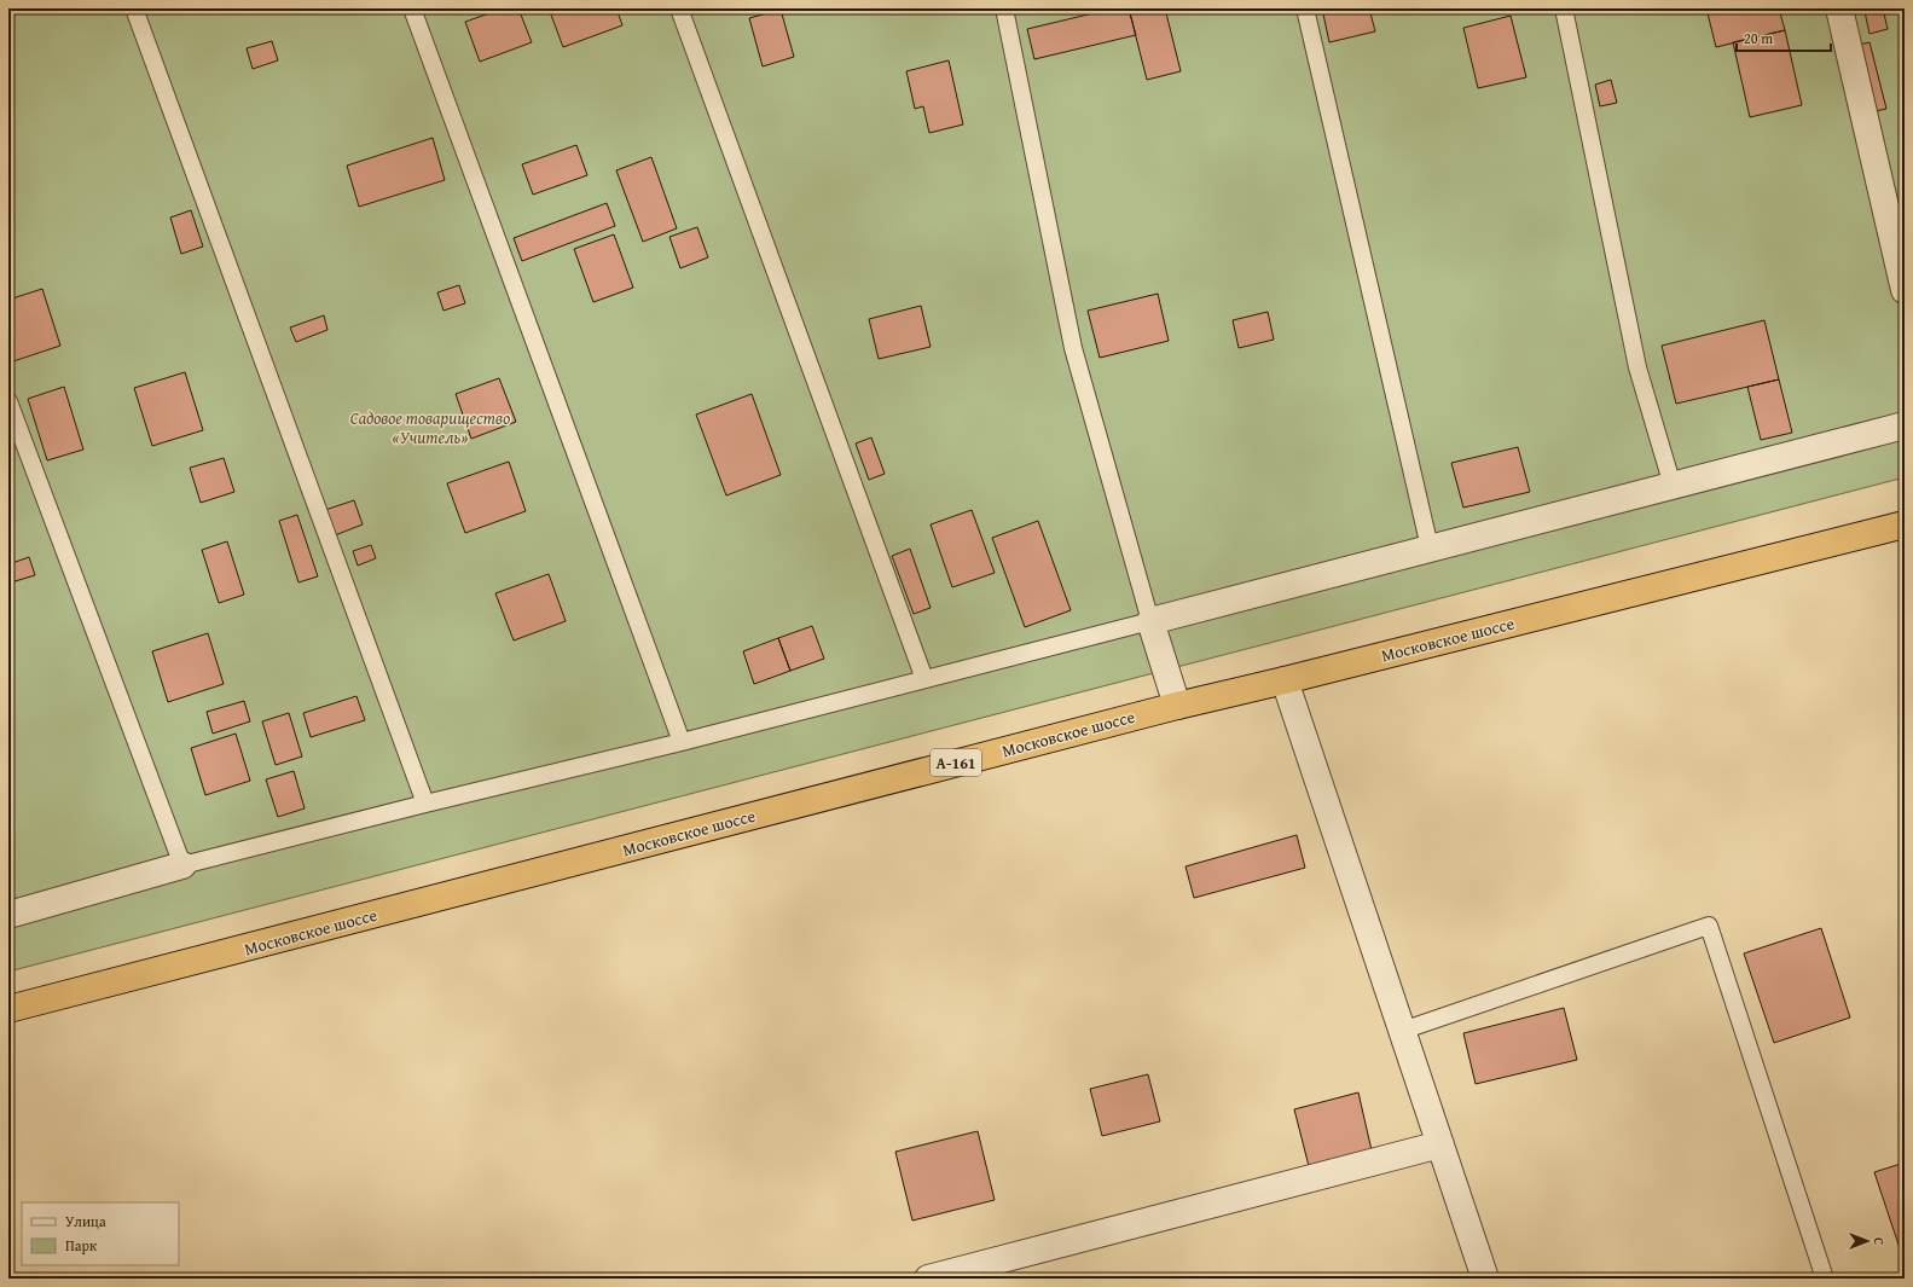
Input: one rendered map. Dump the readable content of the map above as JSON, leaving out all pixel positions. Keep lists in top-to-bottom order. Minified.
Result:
{"streets":{"highway":["Московское шоссе","А-161"]},"parks":["Садовое товарищество «Учитель»"],"legend":["Улица","Парк"],"scale_bar":"20 m","north":"right"}
